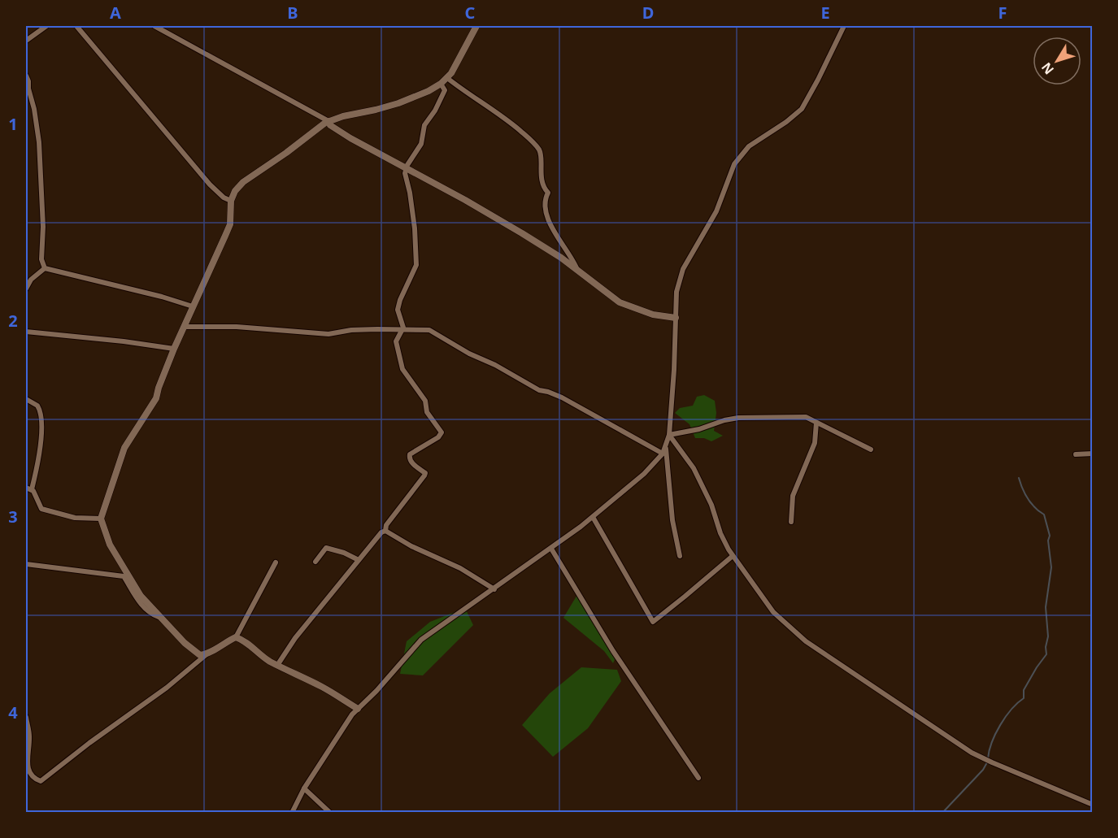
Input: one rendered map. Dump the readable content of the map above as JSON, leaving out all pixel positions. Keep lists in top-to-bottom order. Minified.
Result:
{"north":"bottom left","grid":{"columns":["A","B","C","D","E","F"],"rows":["1","2","3","4"]}}
